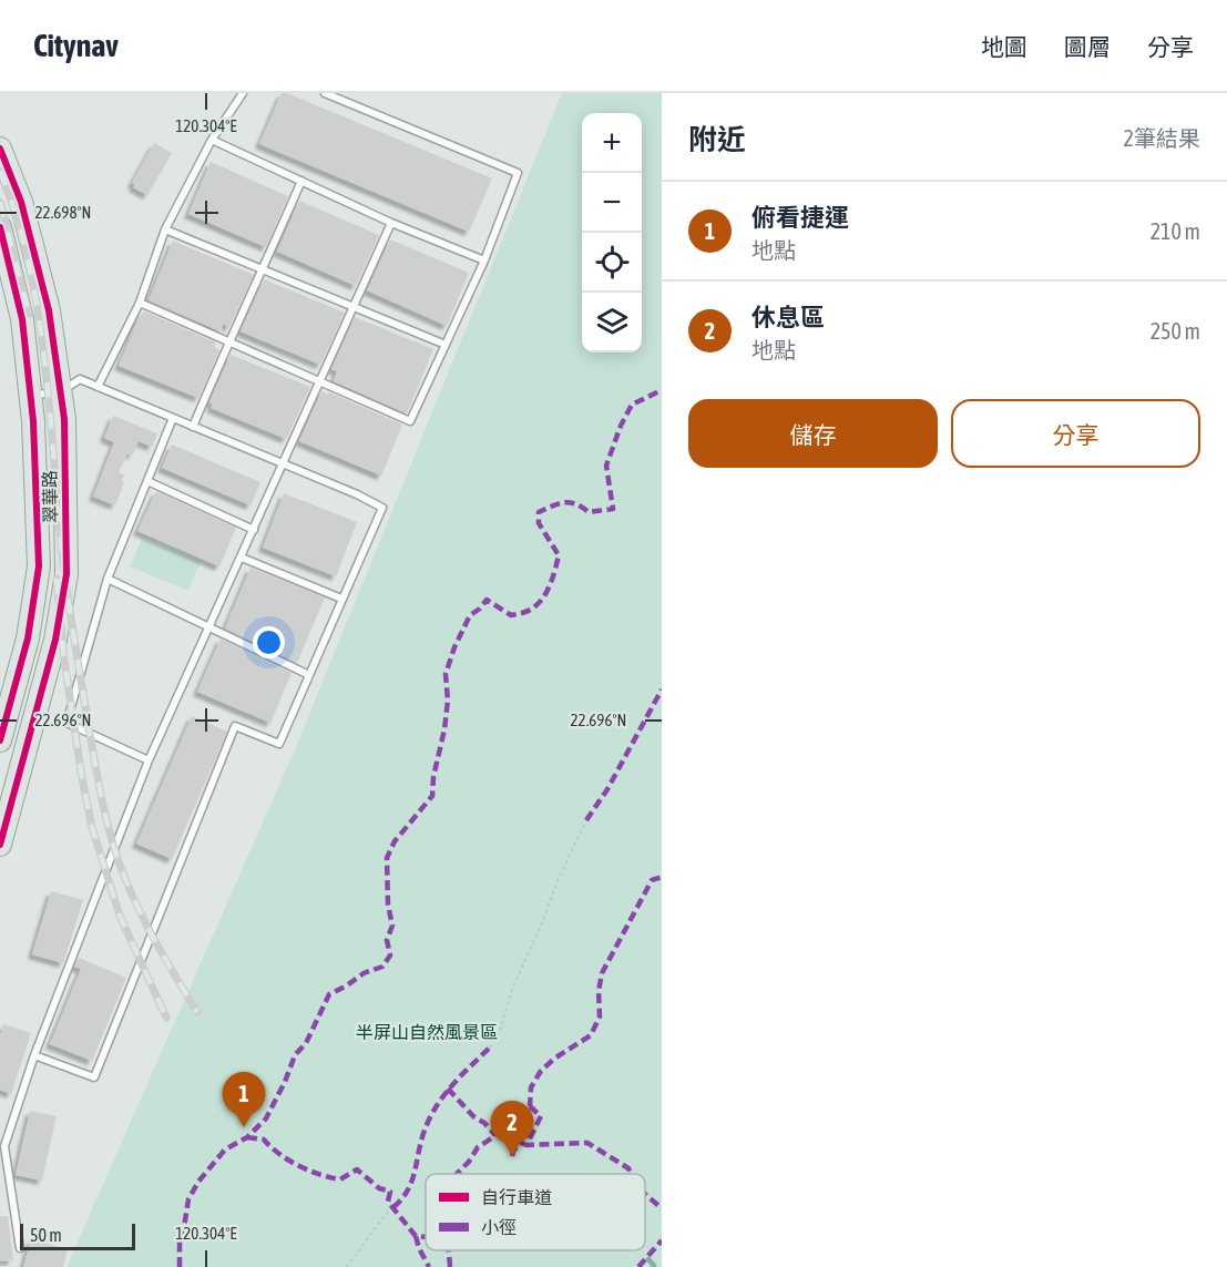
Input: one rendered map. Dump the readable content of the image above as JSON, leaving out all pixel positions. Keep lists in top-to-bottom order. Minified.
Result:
{"streets":{"main road":["翠華路"]},"parks":["半屏山自然風景區"],"legend":["自行車道","小徑"],"scale_bar":"50 m","page":{"header":"Citynav","nav":["地圖","圖層","分享"],"heading":["附近","2筆結果"],"map_buttons":["+","−"],"list":[{"mark":"1","name":"俯看捷運","note":"地點","value":"210 m"},{"mark":"2","name":"休息區","note":"地點","value":"250 m"}],"buttons":["儲存","分享"],"pins":["1","2"],"scale":"50 m"},"coordinates":["120.304°E","22.698°N","22.696°N"]}
